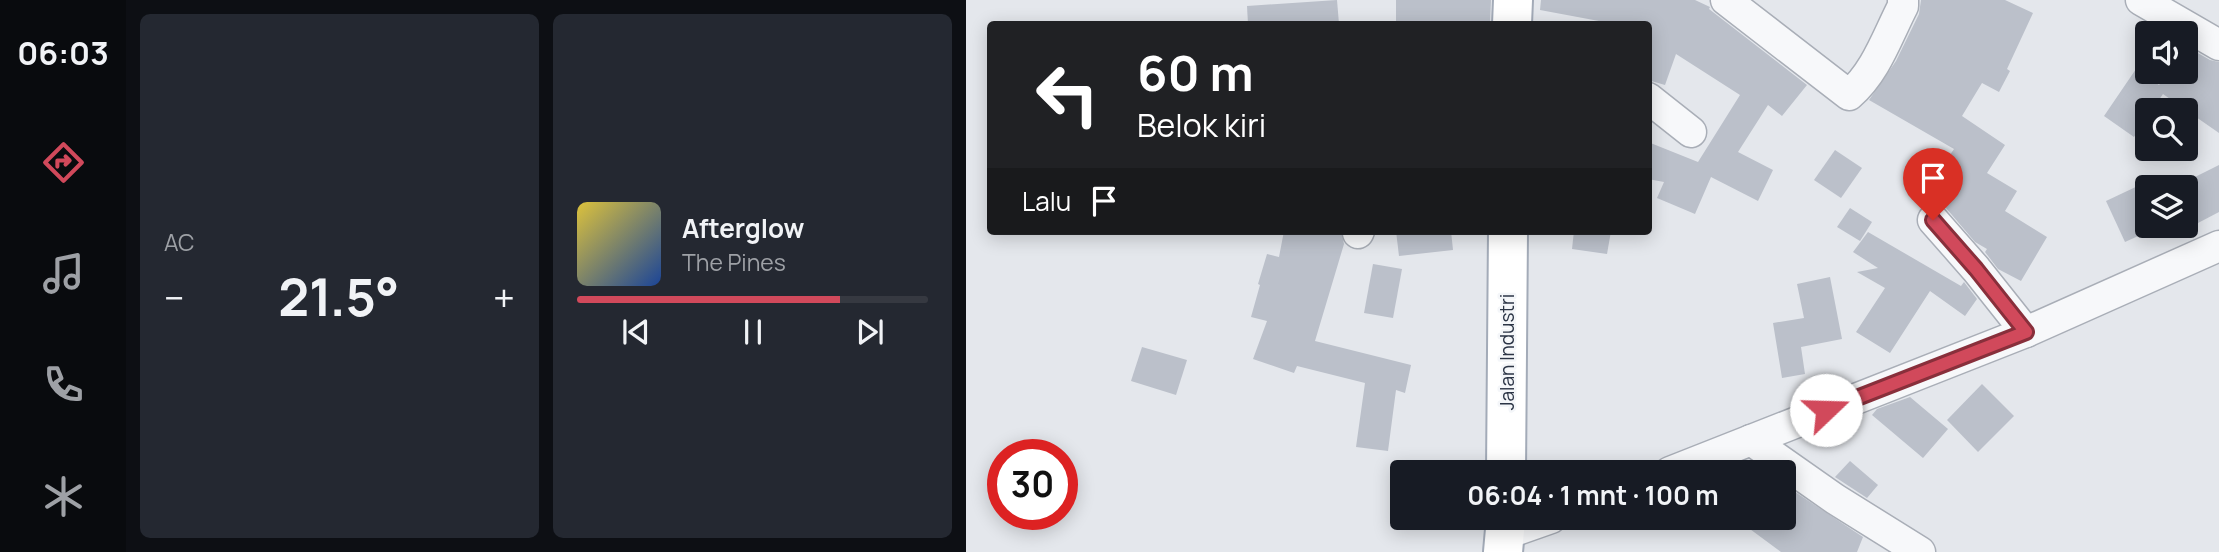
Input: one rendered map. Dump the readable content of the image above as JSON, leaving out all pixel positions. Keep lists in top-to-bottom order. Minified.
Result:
{"streets":{"main road":["Jalan Industri"]},"page":{"tabs":"06:03","tile":"AC","turn":["60 m","Belok kiri"],"then":"Lalu","song":["Afterglow","The Pines"],"heat":["−","21.5°","+"],"limit":"30","trip":"06:04 · 1 mnt · 100 m"}}
